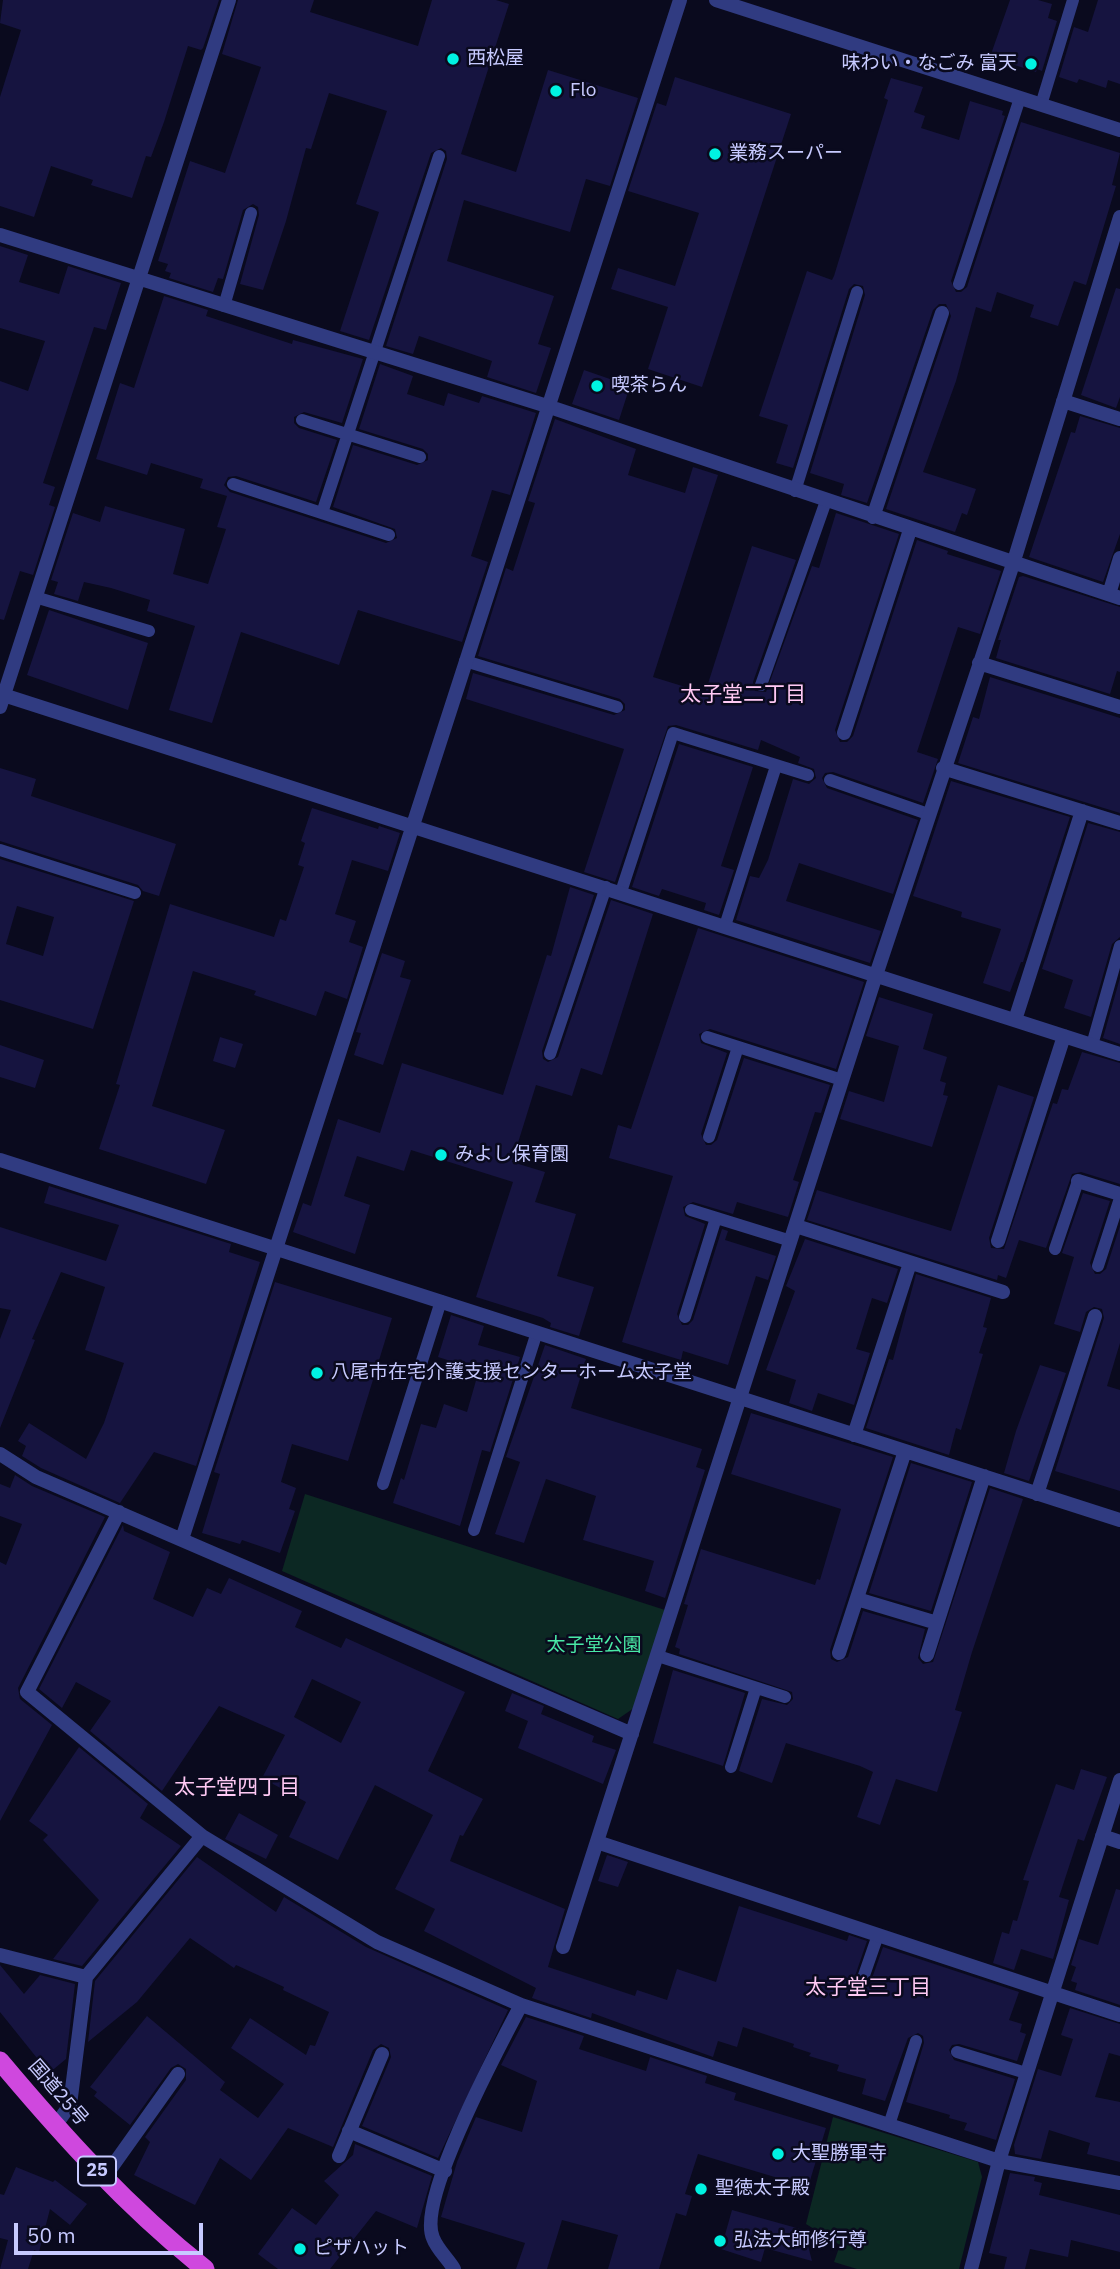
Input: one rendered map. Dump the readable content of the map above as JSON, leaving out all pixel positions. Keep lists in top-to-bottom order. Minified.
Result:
{"streets":{"highway":["国道25号","25"]},"districts":["太子堂二丁目","太子堂四丁目","太子堂三丁目"],"parks":["太子堂公園"],"places":["西松屋","味わい・なごみ 富天","Flo","業務スーパー","喫茶らん","みよし保育園","八尾市在宅介護支援センターホーム太子堂","大聖勝軍寺","聖徳太子殿","弘法大師修行尊","ピザハット"],"scale_bar":"50 m"}
